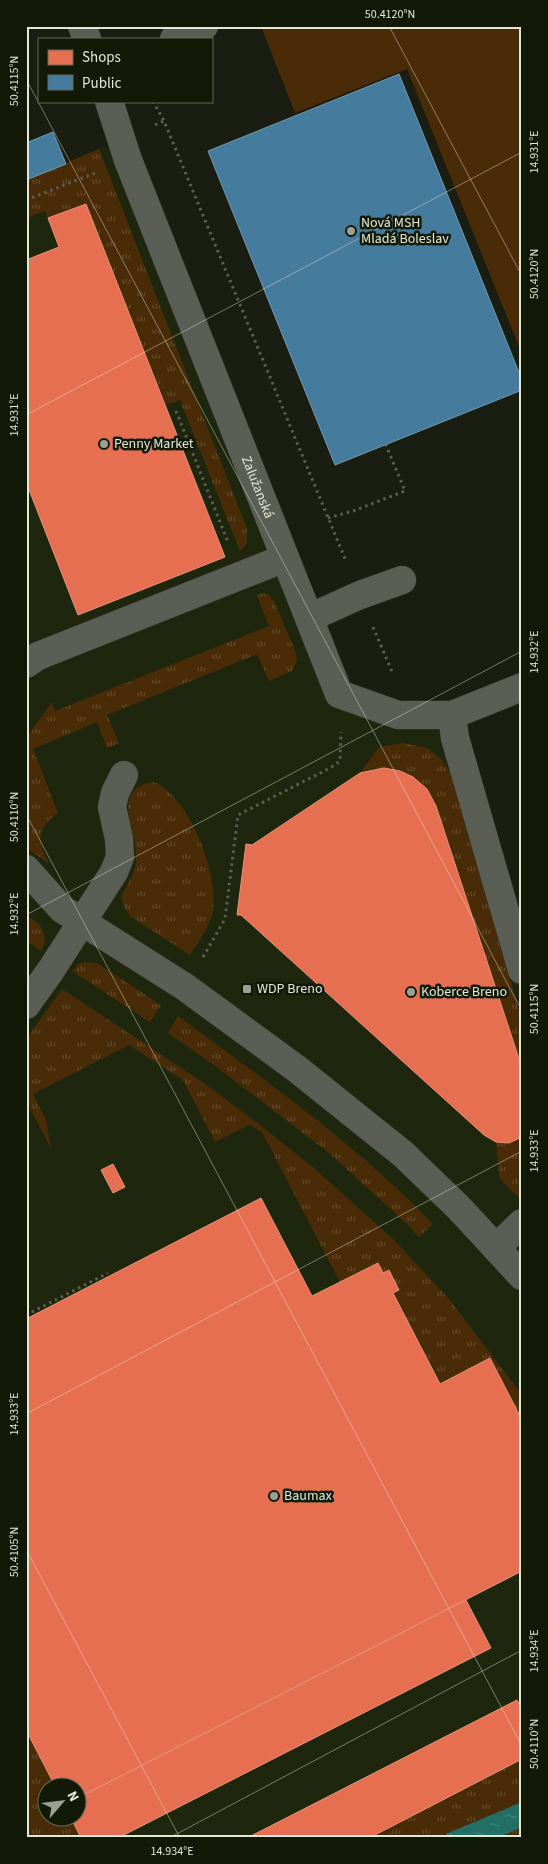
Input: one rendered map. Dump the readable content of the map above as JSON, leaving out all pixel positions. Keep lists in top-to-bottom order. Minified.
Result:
{"streets":{"street":["Zalužanská"]},"places":{"other":["Nová MSH Mladá Boleslav","Penny Market","Koberce Breno","Baumax"],"transit":["WDP Breno"]},"legend":["Shops","Public"],"north":"top right","coordinates":["50.4120°N","50.4115°N","14.931°E","14.932°E","50.4110°N","14.933°E","50.4105°N","14.934°E"]}
